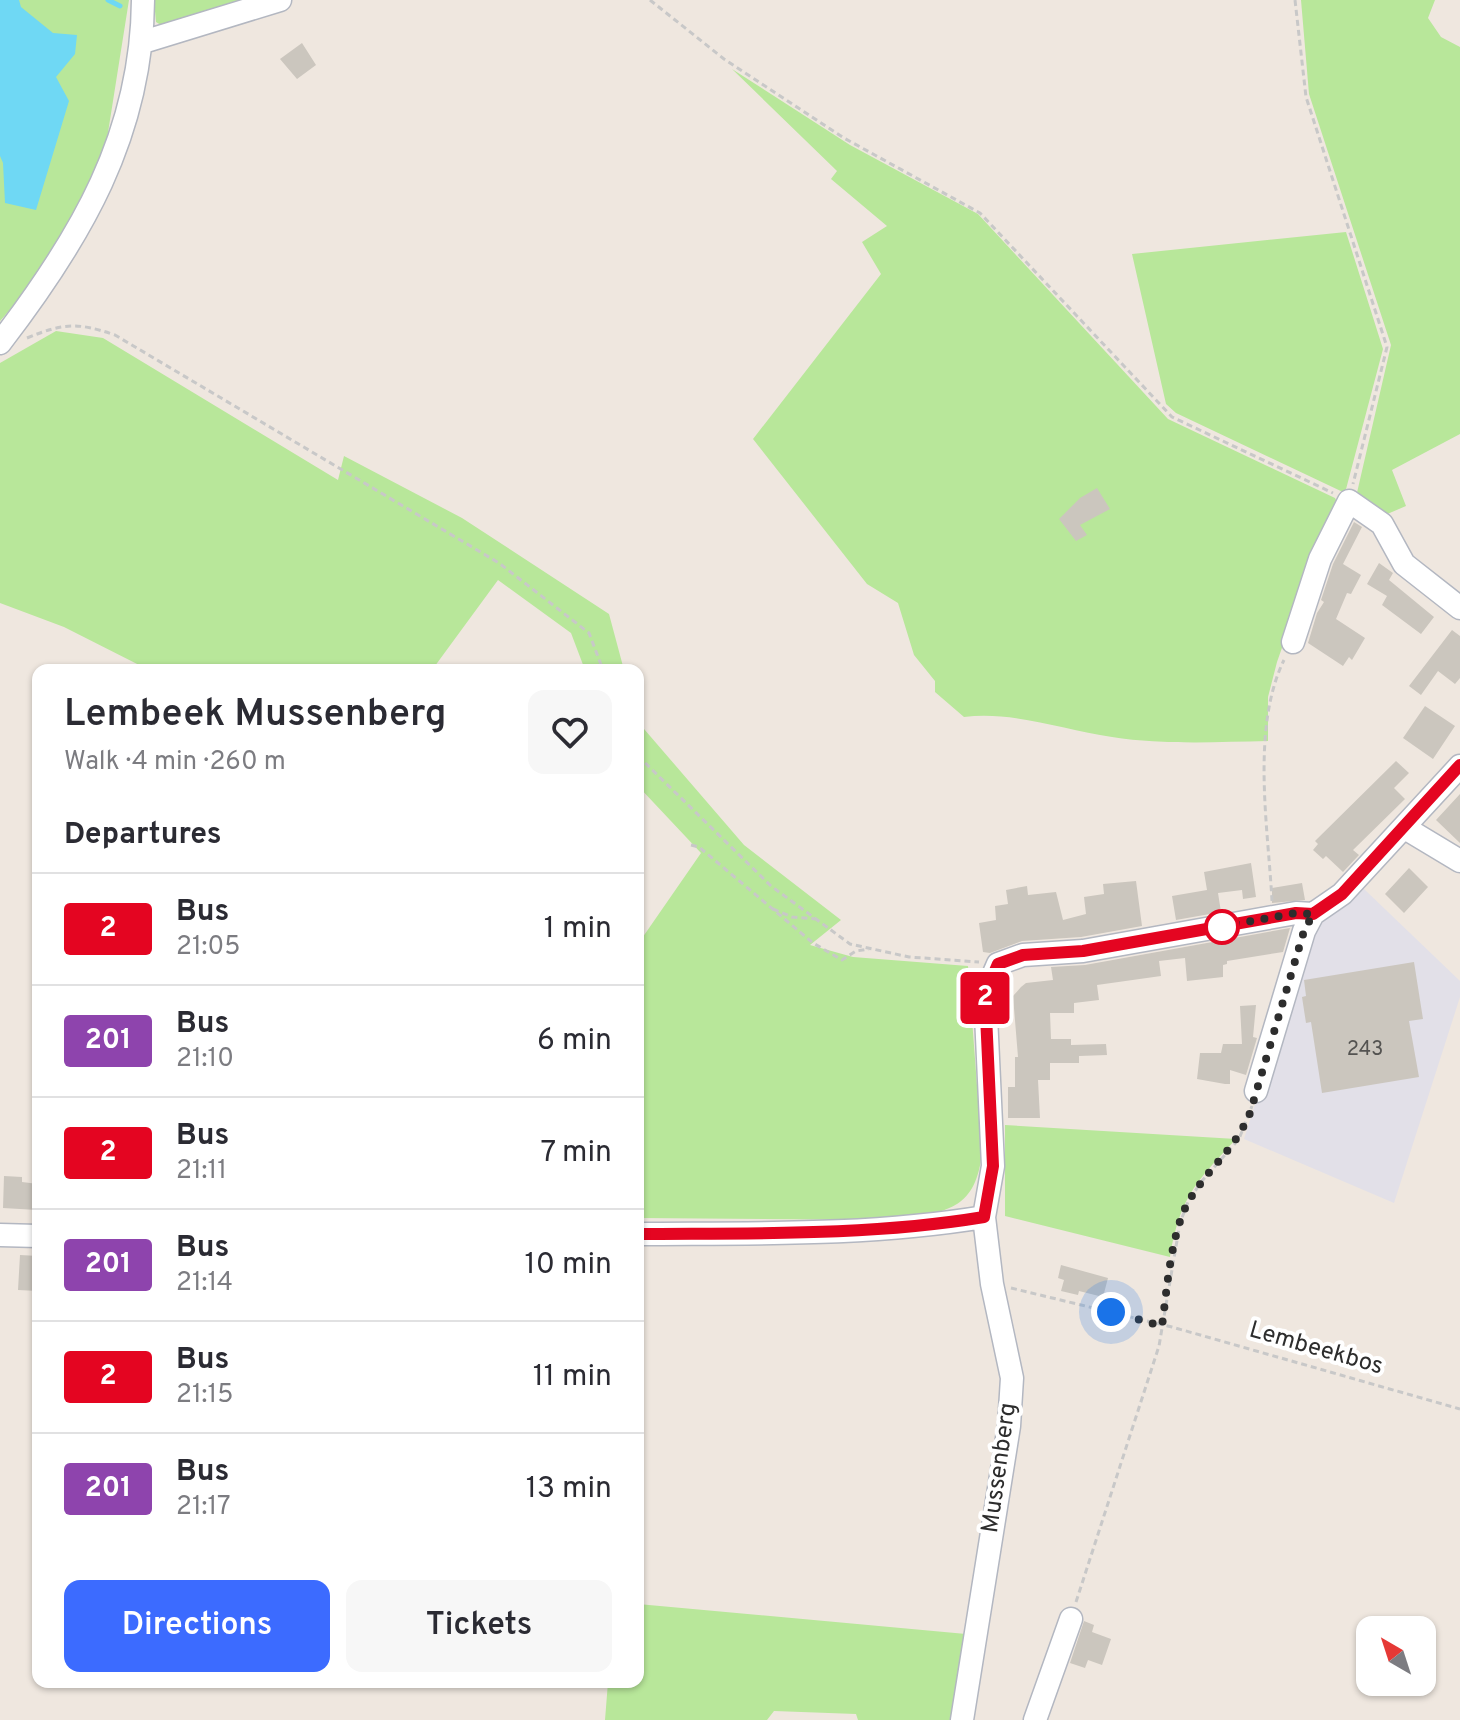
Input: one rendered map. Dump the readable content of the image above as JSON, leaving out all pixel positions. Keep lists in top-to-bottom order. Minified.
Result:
{"streets":{"street":["Mussenberg"],"path":["Lembeekbos"]},"crossings":[["Lembeekbos","Mussenberg"]],"lines":["bus line 2"],"house_numbers":["243"],"north":"top left","page":{"on_map":"2","heading":[["Lembeek Mussenberg","Walk · 4 min · 260 m"],"Departures"],"list":[{"mark":"2","name":"Bus","note":"21:05","value":"1 min"},{"mark":"201","name":"Bus","note":"21:10","value":"6 min"},{"mark":"2","name":"Bus","note":"21:11","value":"7 min"},{"mark":"201","name":"Bus","note":"21:14","value":"10 min"},{"mark":"2","name":"Bus","note":"21:15","value":"11 min"},{"mark":"201","name":"Bus","note":"21:17","value":"13 min"}],"buttons":["Directions","Tickets"]}}
